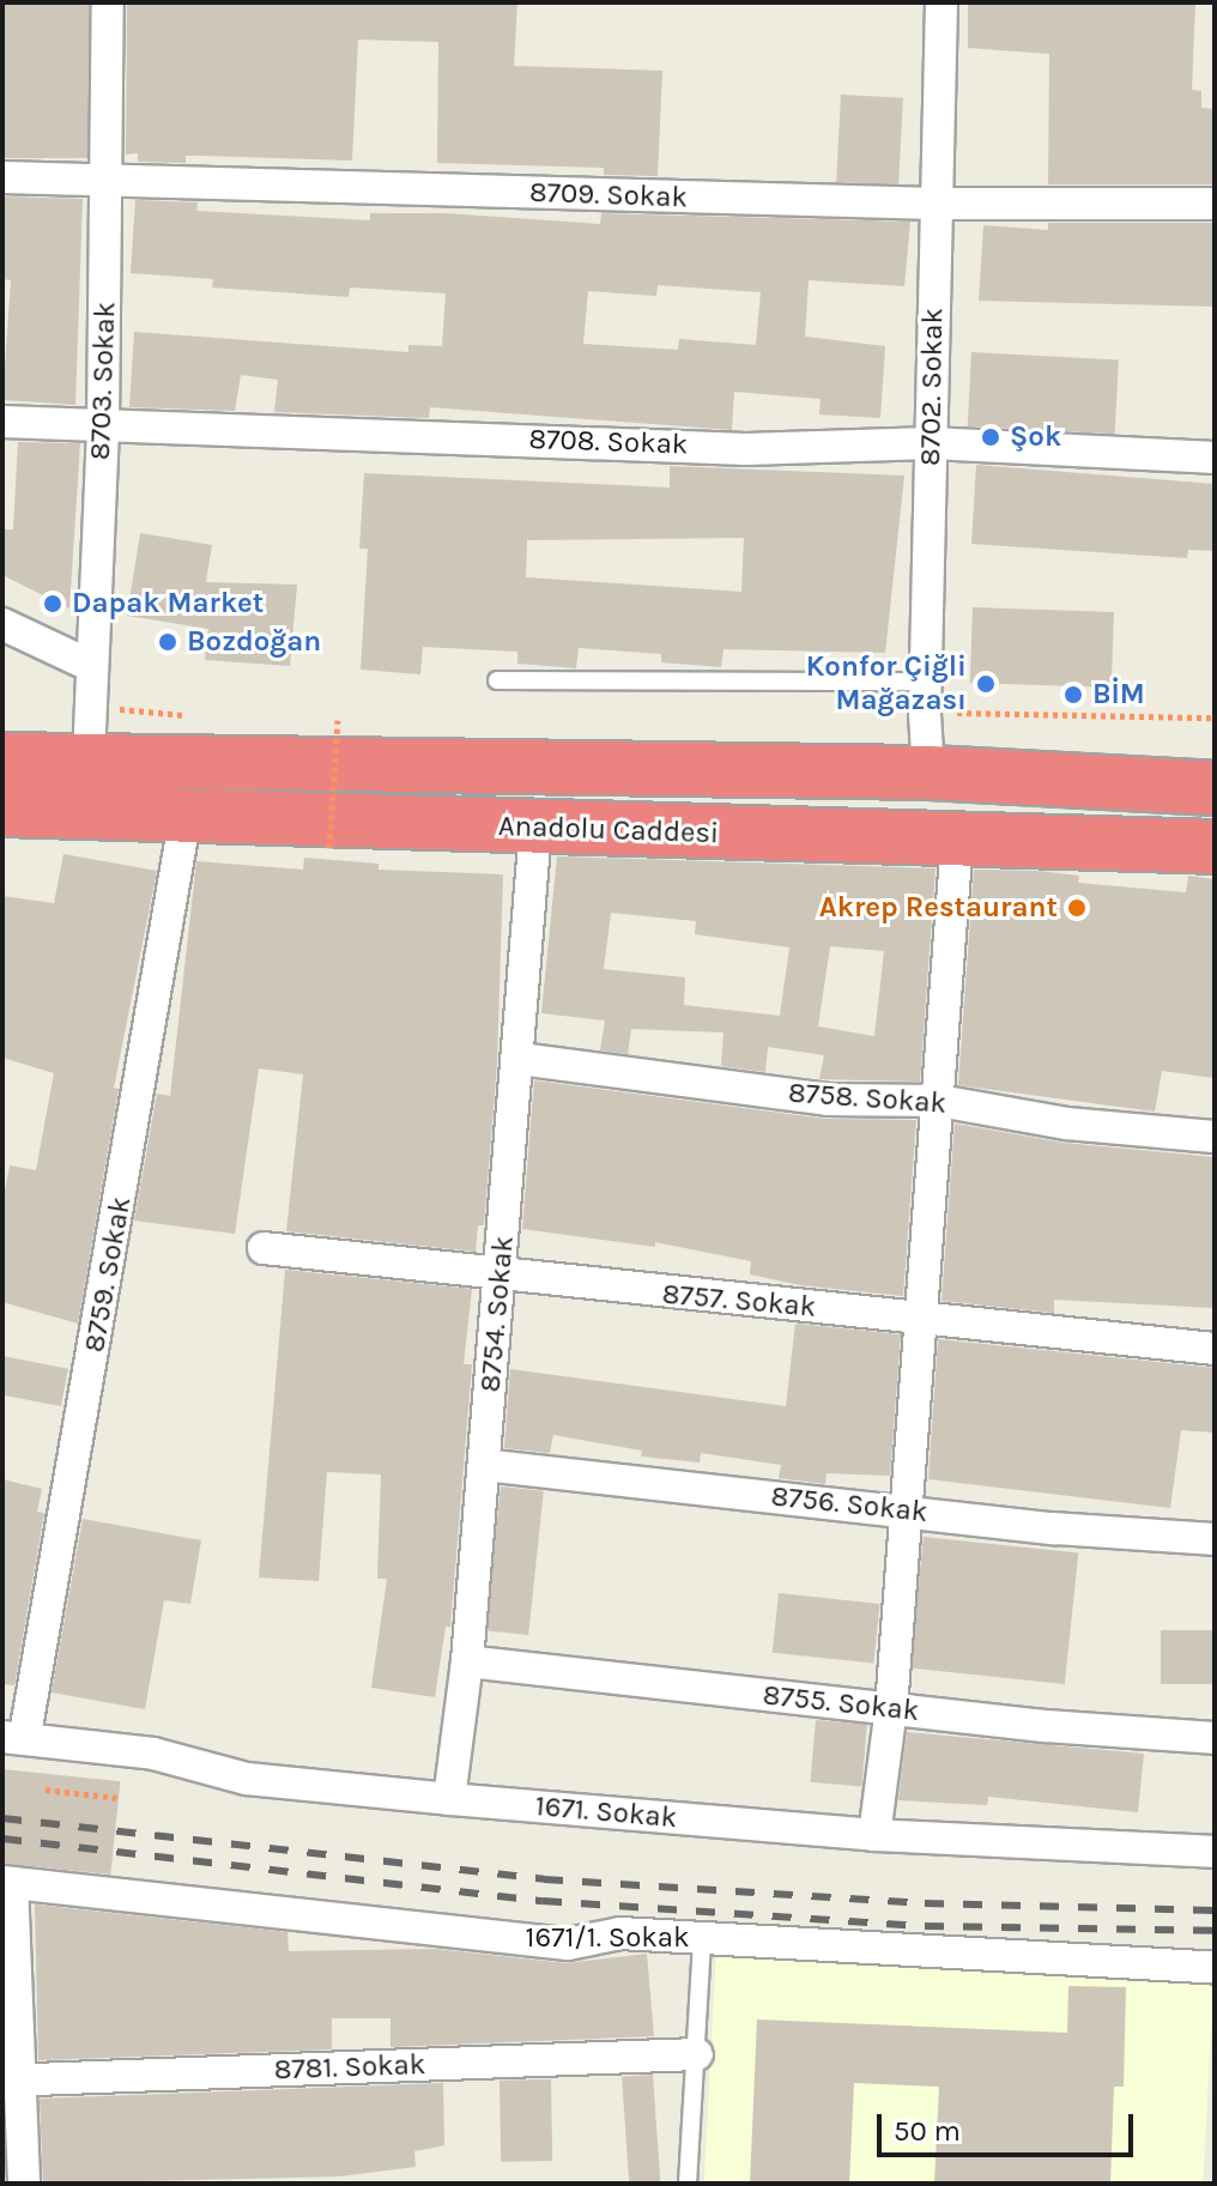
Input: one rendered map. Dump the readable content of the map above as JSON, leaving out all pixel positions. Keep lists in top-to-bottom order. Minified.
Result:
{"streets":{"highway":["Anadolu Caddesi"],"street":["8709. Sokak","8703. Sokak","8702. Sokak","8708. Sokak","8758. Sokak","8759. Sokak","8757. Sokak","8754. Sokak","8756. Sokak","8755. Sokak","1671. Sokak","1671/1. Sokak","8781. Sokak"]},"crossings":[["8709. Sokak","8703. Sokak"],["8709. Sokak","8702. Sokak"],["8703. Sokak","8708. Sokak"],["8702. Sokak","8708. Sokak"],["Anadolu Caddesi","8759. Sokak"],["Anadolu Caddesi","8754. Sokak"],["8758. Sokak","8754. Sokak"],["8759. Sokak","1671. Sokak"],["8757. Sokak","8754. Sokak"],["8754. Sokak","8756. Sokak"],["8754. Sokak","8755. Sokak"],["8754. Sokak","1671. Sokak"]],"places":["Şok","Dapak Market","Bozdoğan","Konfor Çiğli Mağazası","BİM","Akrep Restaurant"],"scale_bar":"50 m"}
